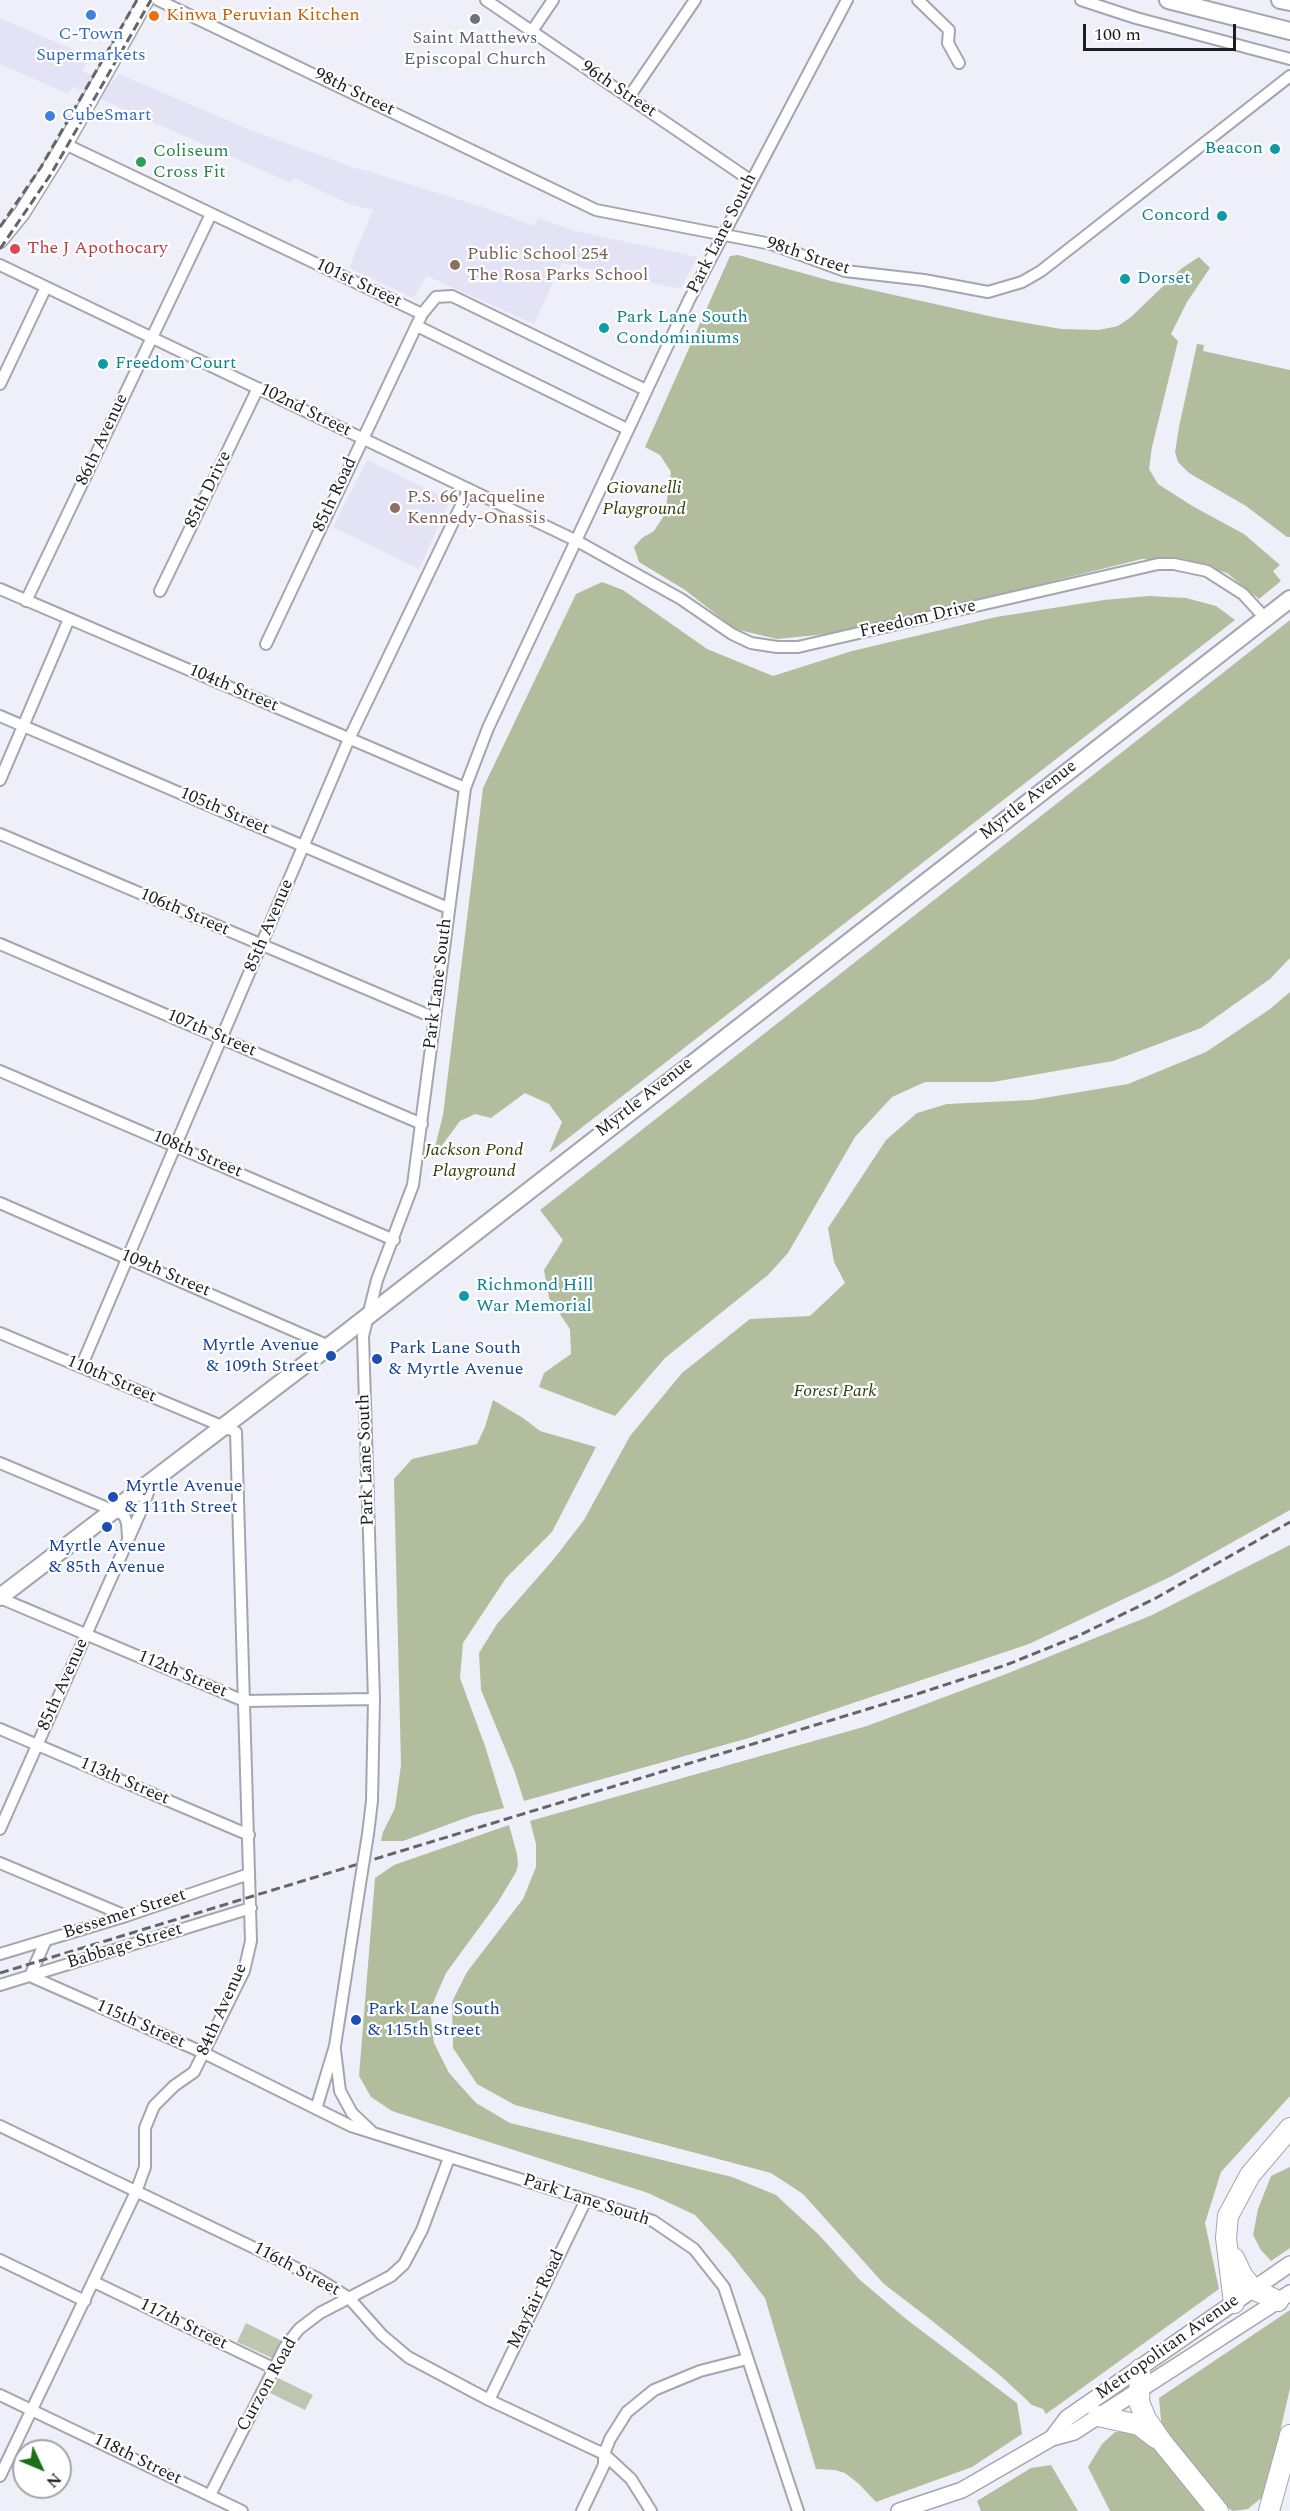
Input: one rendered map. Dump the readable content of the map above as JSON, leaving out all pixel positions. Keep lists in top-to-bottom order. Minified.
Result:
{"streets":{"main road":["Myrtle Avenue","Metropolitan Avenue"],"street":["96th Street","98th Street","Park Lane South","101st Street","102nd Street","86th Avenue","85th Drive","85th Road","Freedom Drive","104th Street","105th Street","106th Street","85th Avenue","107th Street","108th Street","109th Street","110th Street","112th Street","113th Street","Bessemer Street","Babbage Street","84th Avenue","115th Street","116th Street","Mayfair Road","117th Street","Curzon Road","118th Street"]},"crossings":[["96th Street","Park Lane South"],["98th Street","Park Lane South"],["Park Lane South","101st Street"],["Park Lane South","102nd Street"],["Park Lane South","Freedom Drive"],["Park Lane South","104th Street"],["Park Lane South","Myrtle Avenue"],["Park Lane South","105th Street"],["Park Lane South","106th Street"],["Park Lane South","107th Street"],["Park Lane South","108th Street"],["Park Lane South","112th Street"],["Park Lane South","115th Street"],["Park Lane South","Mayfair Road"],["Park Lane South","Curzon Road"],["101st Street","86th Avenue"],["101st Street","85th Road"],["102nd Street","86th Avenue"],["102nd Street","85th Drive"],["102nd Street","85th Road"],["102nd Street","Freedom Drive"],["102nd Street","85th Avenue"],["86th Avenue","104th Street"],["Freedom Drive","Myrtle Avenue"],["104th Street","85th Avenue"],["Myrtle Avenue","85th Avenue"],["Myrtle Avenue","109th Street"],["Myrtle Avenue","110th Street"],["Myrtle Avenue","112th Street"],["Myrtle Avenue","84th Avenue"],["105th Street","85th Avenue"],["106th Street","85th Avenue"],["85th Avenue","107th Street"],["85th Avenue","108th Street"],["85th Avenue","109th Street"],["85th Avenue","110th Street"],["85th Avenue","112th Street"],["85th Avenue","113th Street"],["110th Street","84th Avenue"],["112th Street","84th Avenue"],["113th Street","84th Avenue"],["Bessemer Street","84th Avenue"],["Babbage Street","84th Avenue"],["Babbage Street","115th Street"],["84th Avenue","115th Street"],["84th Avenue","116th Street"],["84th Avenue","117th Street"],["84th Avenue","118th Street"],["116th Street","Mayfair Road"],["116th Street","Curzon Road"],["117th Street","Curzon Road"],["Curzon Road","118th Street"]],"parks":["Giovanelli Playground","Jackson Pond Playground","Forest Park"],"places":["C‑Town Supermarkets","Kinwa Peruvian Kitchen","Saint Matthews Episcopal Church","CubeSmart","Beacon","Coliseum Cross Fit","Concord","The J Apothocary","Public School 254 The Rosa Parks School","Dorset","Park Lane South Condominiums","Freedom Court","P.S. 66 Jacqueline Kennedy-Onassis","Richmond Hill War Memorial","Myrtle Avenue & 109th Street","Park Lane South & Myrtle Avenue","Myrtle Avenue & 111th Street","Myrtle Avenue & 85th Avenue","Park Lane South & 115th Street"],"scale_bar":"100 m","north":"bottom right"}
